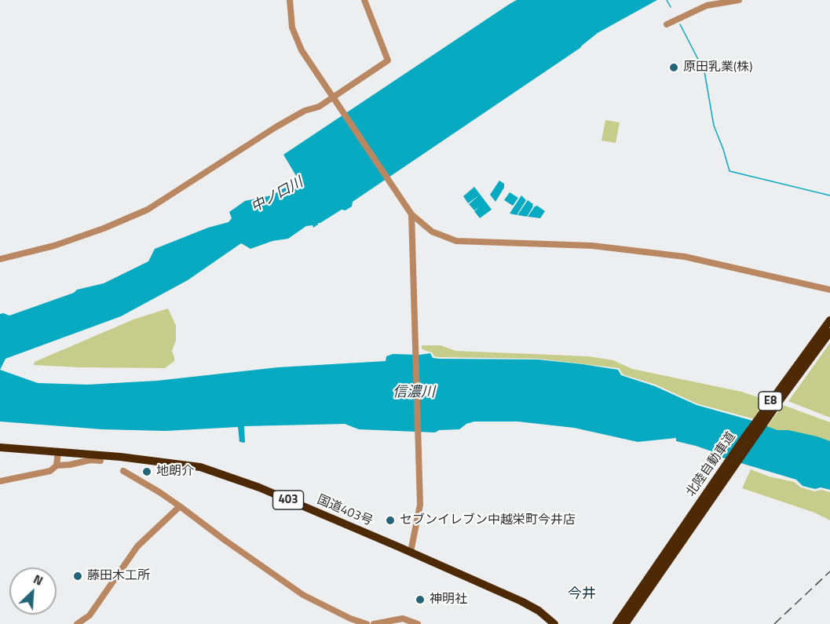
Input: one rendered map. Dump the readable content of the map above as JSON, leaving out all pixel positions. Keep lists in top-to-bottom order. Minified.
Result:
{"streets":{"highway":["E8","北陸自動車道","403","国道403号"]},"districts":["今井"],"water":["中ノ口川","信濃川"],"places":["原田乳業(株)","地朗介","セブンイレブン中越栄町今井店","藤田木工所","神明社"],"north":"top right"}
